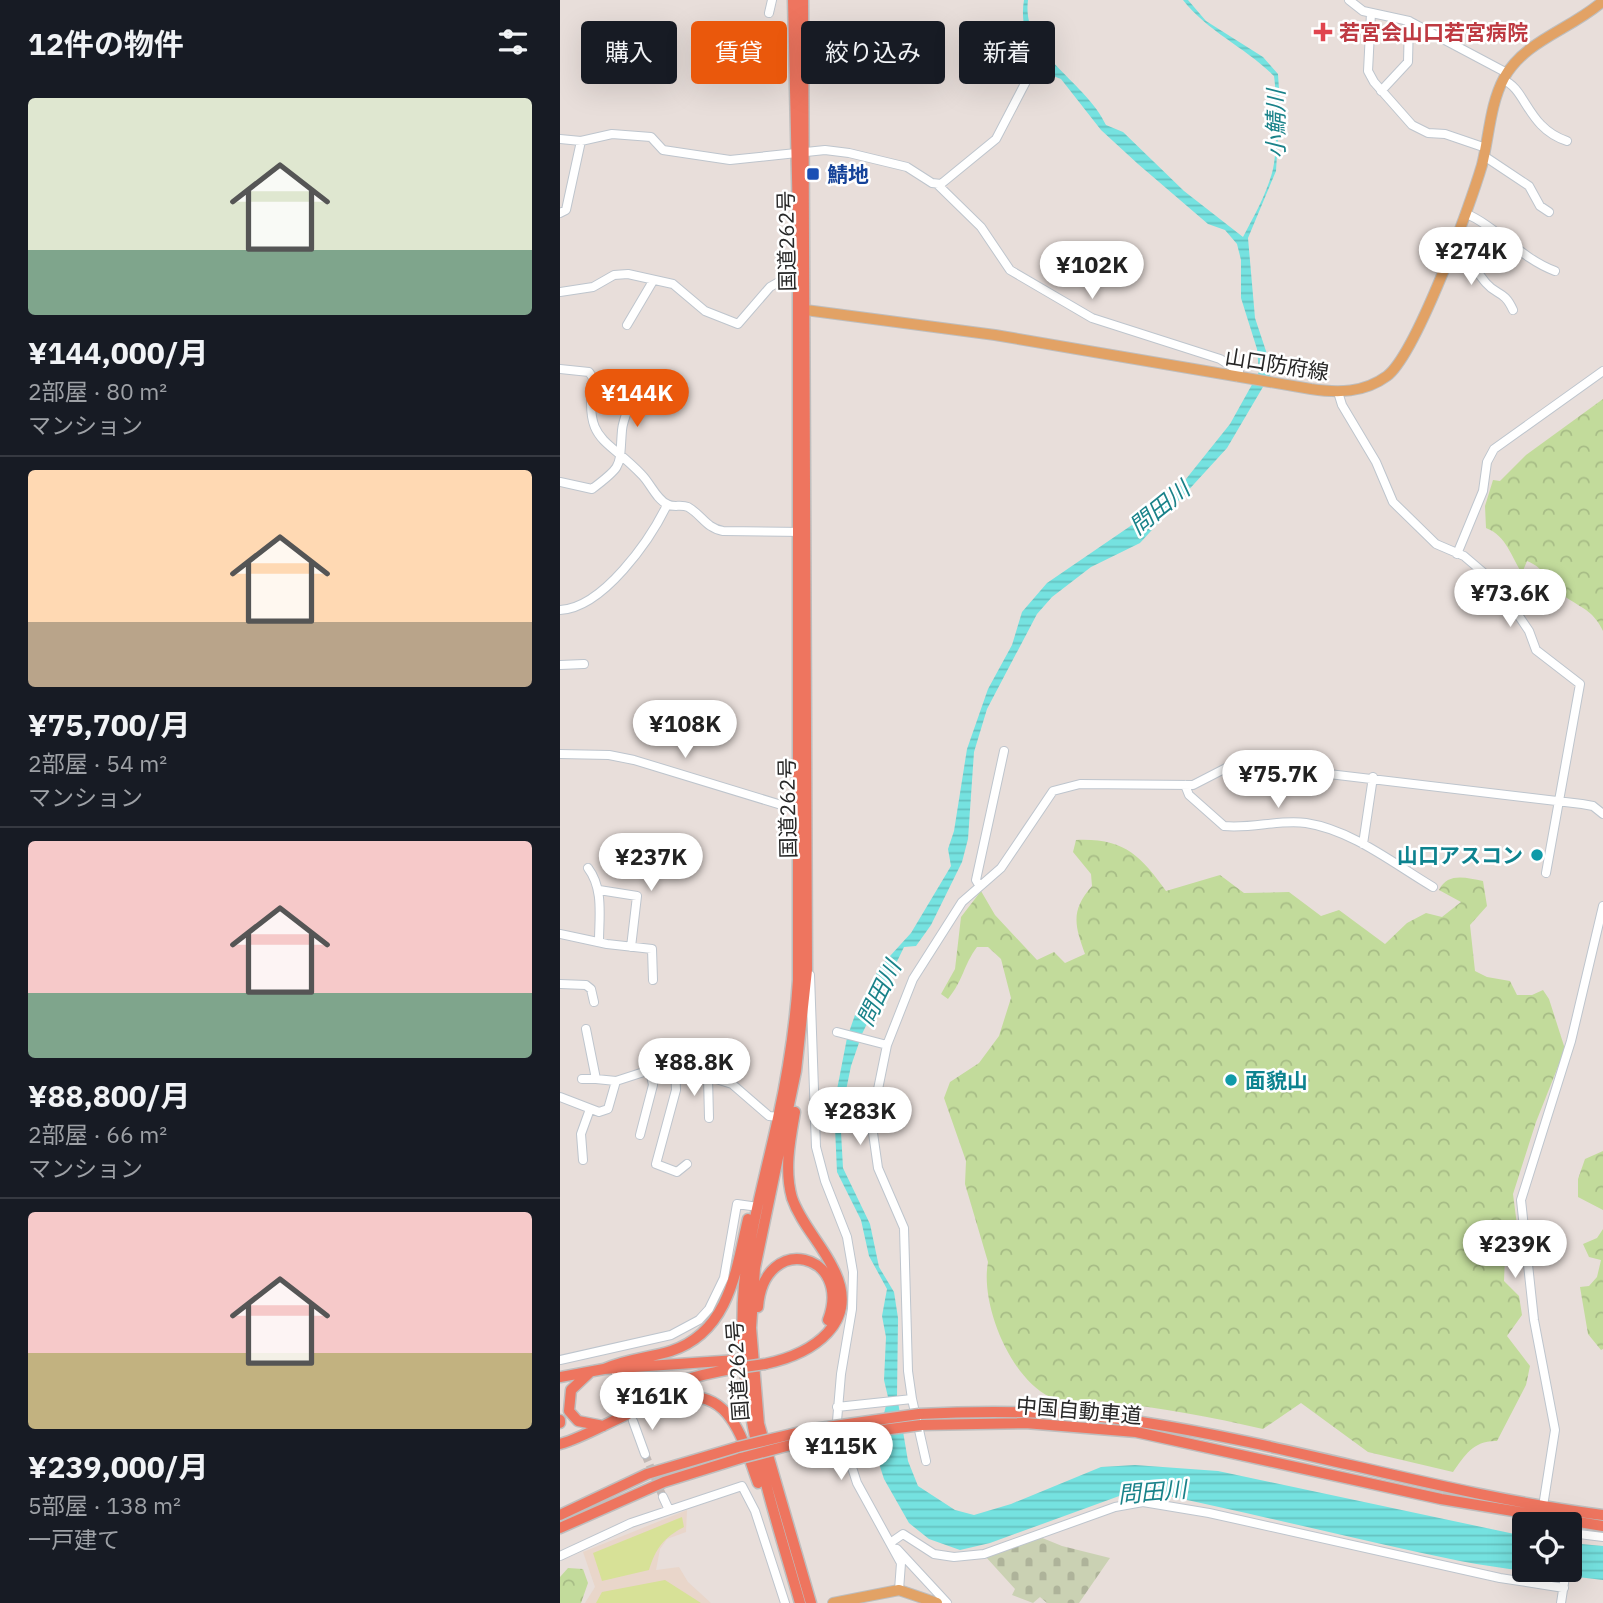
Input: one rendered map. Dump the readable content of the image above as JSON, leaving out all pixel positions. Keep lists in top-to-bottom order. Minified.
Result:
{"streets":{"highway":["国道262号","中国自動車道"],"main road":["山口防府線"]},"crossings":[["国道262号","山口防府線"]],"water":["小鯖川","問田川"],"places":{"health":["若宮会山口若宮病院"],"transit":["鯖地"],"other":["山口アスコン","面貌山"]},"page":{"heading":"12件の物件","chip":["購入","賃貸","絞り込み","新着"],"list":[{"name":"¥144,000/月","note":"2部屋 · 80 m² · マンション"},{"name":"¥75,700/月","note":"2部屋 · 54 m² · マンション"},{"name":"¥88,800/月","note":"2部屋 · 66 m² · マンション"},{"name":"¥239,000/月","note":"5部屋 · 138 m² · 一戸建て"}],"price":["¥274K","¥102K","¥144K","¥73.6K","¥108K","¥75.7K","¥237K","¥88.8K","¥283K","¥239K","¥161K","¥115K"]}}
